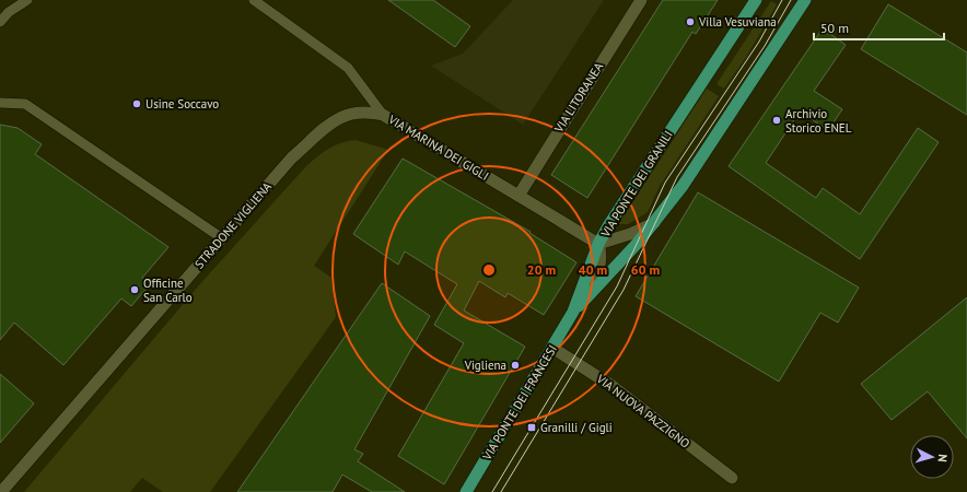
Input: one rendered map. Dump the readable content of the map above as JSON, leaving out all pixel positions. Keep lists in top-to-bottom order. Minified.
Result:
{"streets":{"main road":["VIA PONTE DEI GRANILI","VIA PONTE DEI FRANCESI"],"street":["VIA LITORANEA","VIA MARINA DEI GIGLI","STRADONE VIGLIENA","VIA NUOVA PAZZIGNO"]},"crossings":[["VIA LITORANEA","VIA MARINA DEI GIGLI"],["VIA MARINA DEI GIGLI","VIA PONTE DEI GRANILI"],["VIA MARINA DEI GIGLI","STRADONE VIGLIENA"],["VIA PONTE DEI GRANILI","VIA PONTE DEI FRANCESI"],["VIA PONTE DEI FRANCESI","VIA NUOVA PAZZIGNO"]],"places":{"other":["Villa Vesuviana","Usine Soccavo","Archivio Storico ENEL","Officine San Carlo","Vigliena"],"transit":["Granilli / Gigli"]},"scale_bar":"50 m","north":"right","rings":["20 m","40 m","60 m"]}
